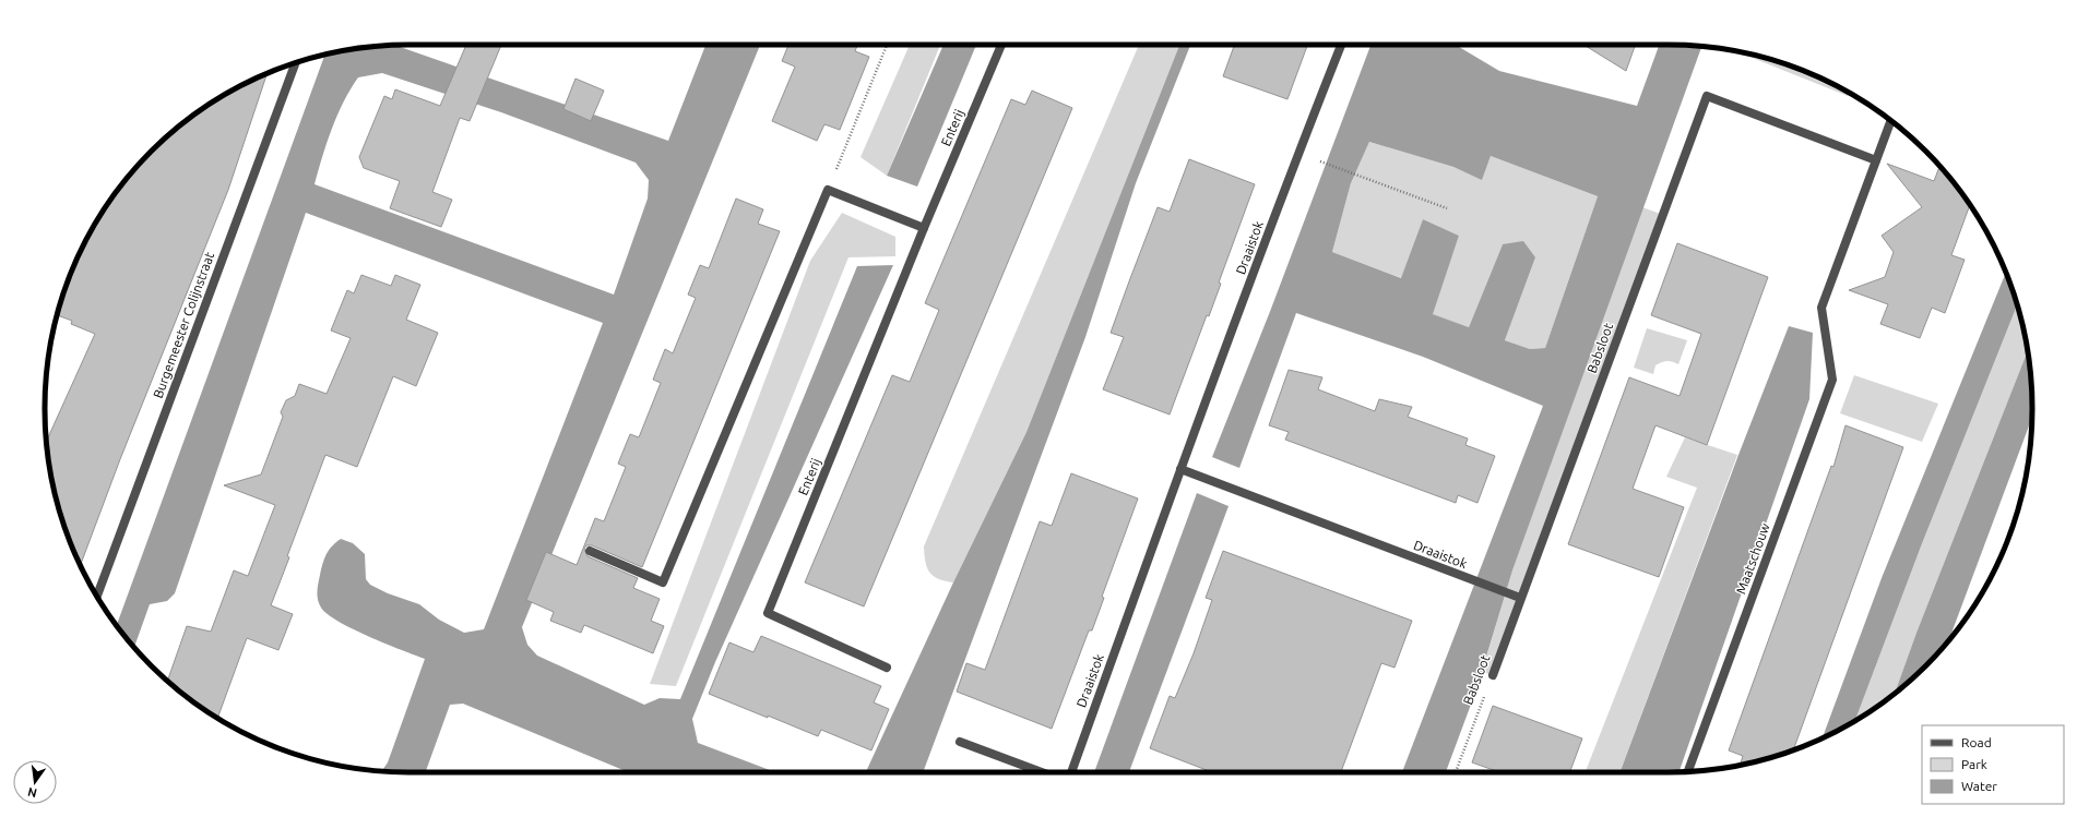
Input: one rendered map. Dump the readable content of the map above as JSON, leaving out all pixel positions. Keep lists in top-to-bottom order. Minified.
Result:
{"streets":{"street":["Enterij","Draaistok","Burgemeester Colijnstraat","Babsloot","Maatschouw"]},"crossings":[["Draaistok","Babsloot"],["Babsloot","Maatschouw"]],"legend":["Road","Park","Water"],"north":"bottom"}
